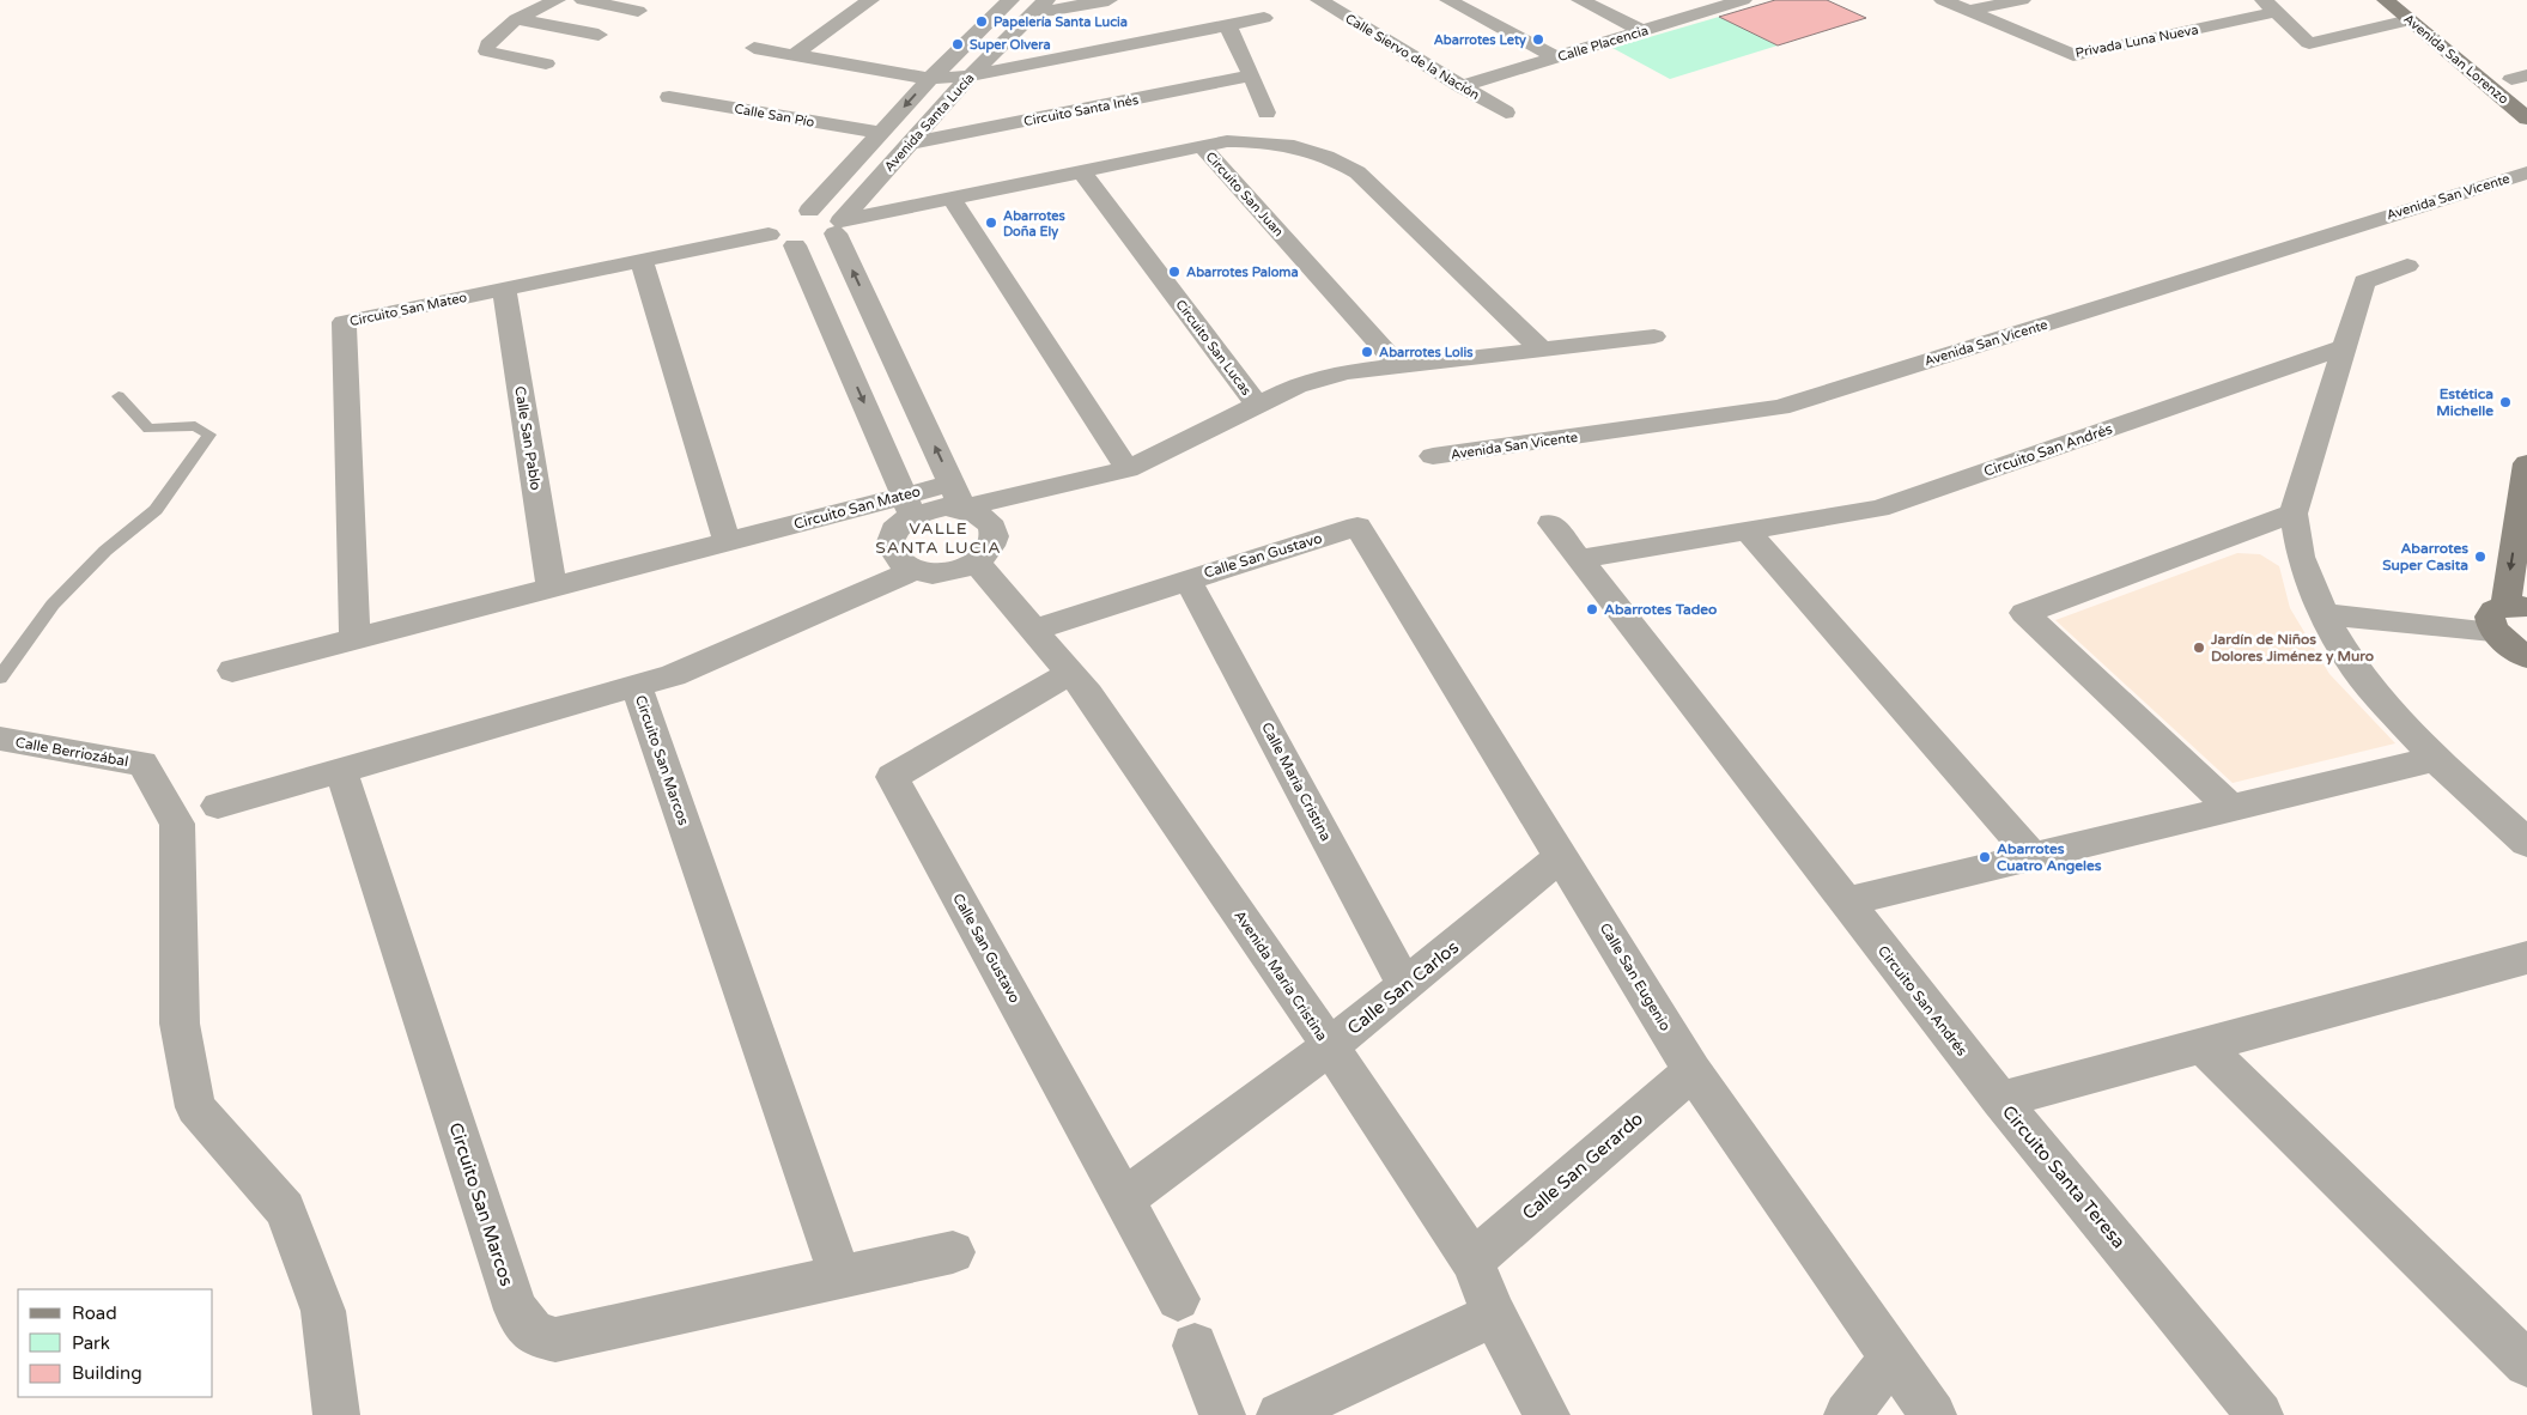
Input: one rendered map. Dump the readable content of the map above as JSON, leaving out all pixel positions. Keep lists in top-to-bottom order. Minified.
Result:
{"streets":{"street":["Privada Luna Nueva","Calle Placencia","Calle Siervo de la Nación","Avenida San Lorenzo","Circuito Santa Inés","Calle San Pío","Avenida Santa Lucía","Circuito San Juan","Avenida San Vicente","Circuito San Mateo","Circuito San Lucas","Calle San Pablo","Circuito San Andrés","Calle San Gustavo","Calle Berriozábal","Circuito San Marcos","Calle María Cristina","Avenida María Cristina","Calle San Eugenio","Calle San Carlos","Calle San Gerardo","Circuito Santa Teresa"]},"crossings":[["Privada Luna Nueva","Avenida San Lorenzo"],["Calle Placencia","Calle Siervo de la Nación"],["Circuito Santa Inés","Avenida Santa Lucía"],["Calle San Pío","Avenida Santa Lucía"],["Avenida Santa Lucía","Circuito San Mateo"],["Circuito San Mateo","Circuito San Lucas"],["Circuito San Mateo","Calle San Pablo"],["Circuito San Mateo","Circuito San Marcos"],["Circuito San Mateo","Avenida María Cristina"],["Circuito San Lucas","Circuito San Marcos"],["Circuito San Lucas","Avenida María Cristina"],["Circuito San Andrés","Circuito Santa Teresa"],["Calle San Gustavo","Calle María Cristina"],["Calle San Gustavo","Avenida María Cristina"],["Calle San Gustavo","Calle San Eugenio"],["Calle San Gustavo","Calle San Carlos"],["Circuito San Marcos","Avenida María Cristina"],["Calle María Cristina","Calle San Carlos"],["Avenida María Cristina","Calle San Carlos"],["Avenida María Cristina","Calle San Gerardo"],["Calle San Eugenio","Calle San Carlos"],["Calle San Eugenio","Calle San Gerardo"]],"districts":["VALLE SANTA LUCIA"],"places":["Papelería Santa Lucia","Abarrotes Lety","Super Olvera","Abarrotes Doña Ely","Abarrotes Paloma","Abarrotes Lolis","Estética Michelle","Abarrotes Super Casita","Abarrotes Tadeo","Jardín de Niños Dolores Jiménez y Muro","Abarrotes Cuatro Angeles"],"legend":["Road","Park","Building"]}
